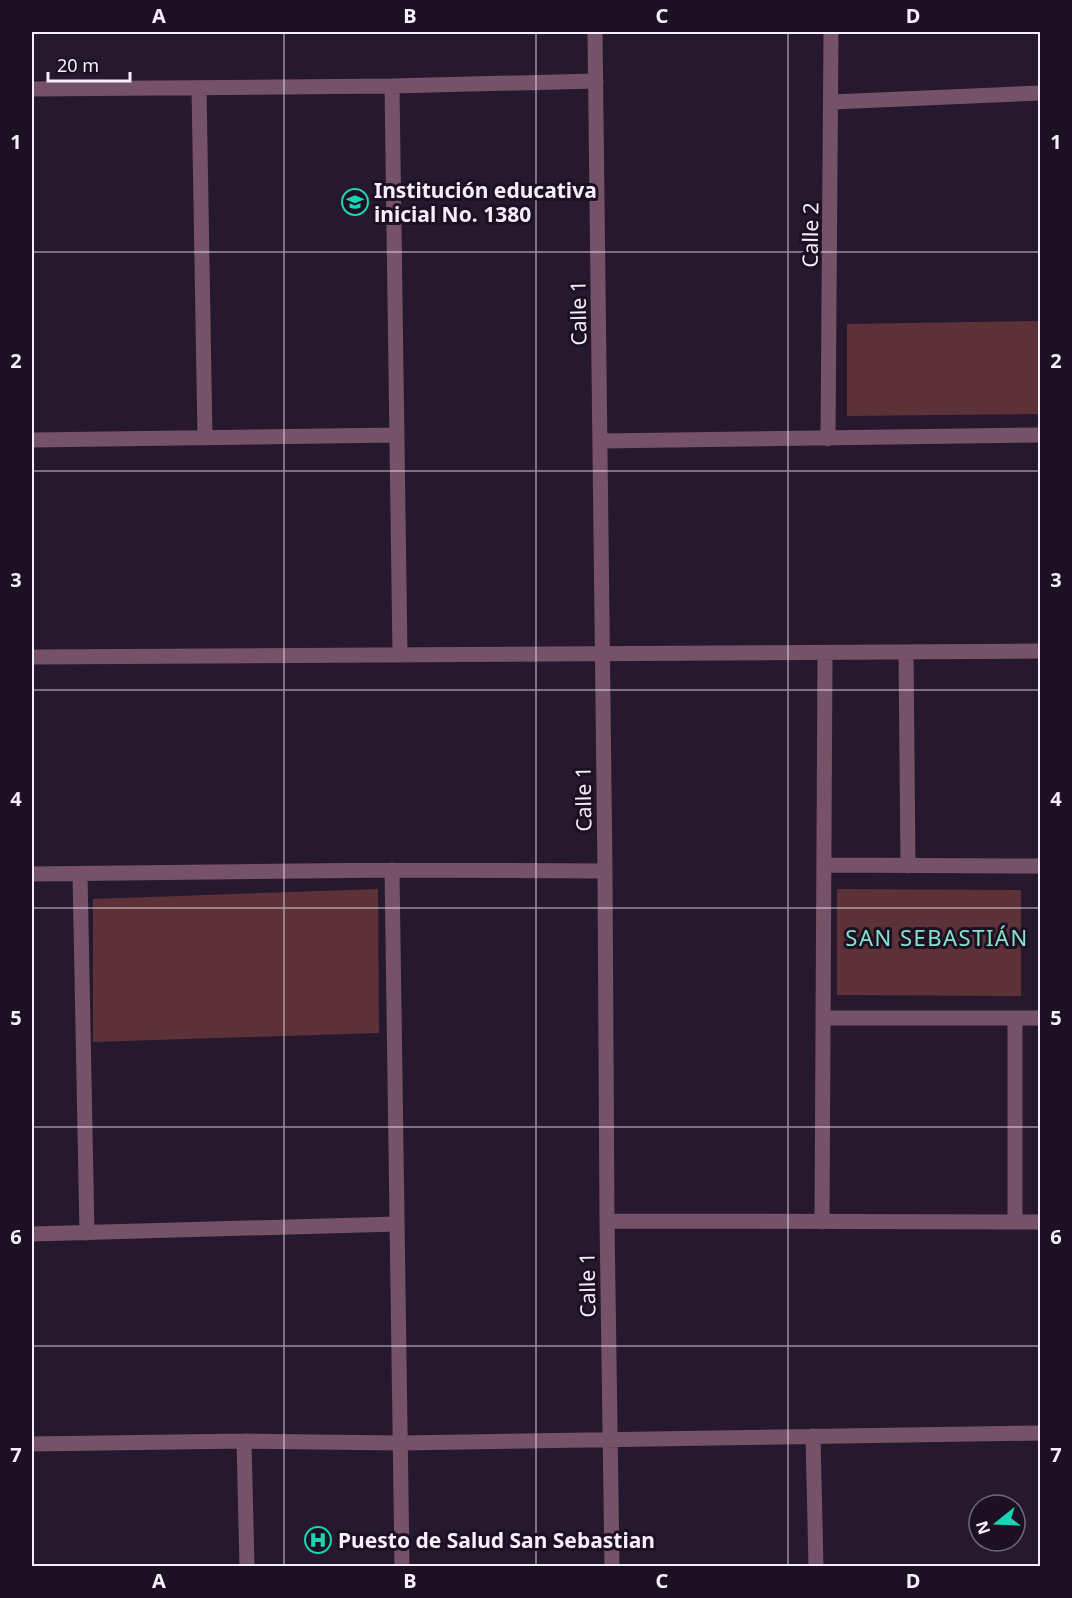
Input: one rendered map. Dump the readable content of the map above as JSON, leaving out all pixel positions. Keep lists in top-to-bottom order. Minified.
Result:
{"streets":{"street":["Calle 2","Calle 1"]},"districts":["SAN SEBASTIÁN"],"places":{"school or university":["Institución educativa inicial No. 1380"],"hospital":["Puesto de Salud San Sebastian"]},"scale_bar":"20 m","north":"left","grid":{"columns":["A","B","C","D"],"rows":["1","2","3","4","5","6","7"]}}
